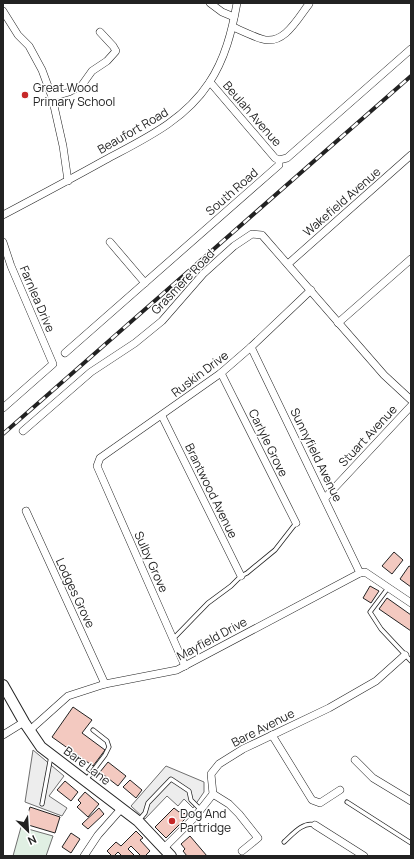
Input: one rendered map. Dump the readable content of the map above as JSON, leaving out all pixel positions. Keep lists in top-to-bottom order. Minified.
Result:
{"streets":{"main road":["Bare Lane"],"street":["Beulah Avenue","Beaufort Road","South Road","Wakefield Avenue","Grasmere Road","Farnlea Drive","Ruskin Drive","Stuart Avenue","Carlyle Grove","Sunnyfield Avenue","Brantwood Avenue","Sulby Grove","Lodges Grove","Mayfield Drive","Bare Avenue"]},"crossings":[["Beulah Avenue","Beaufort Road"],["Beulah Avenue","South Road"],["Wakefield Avenue","Grasmere Road"],["Grasmere Road","Ruskin Drive"],["Ruskin Drive","Carlyle Grove"],["Ruskin Drive","Sunnyfield Avenue"],["Ruskin Drive","Brantwood Avenue"],["Ruskin Drive","Sulby Grove"],["Stuart Avenue","Sunnyfield Avenue"],["Sunnyfield Avenue","Mayfield Drive"],["Sulby Grove","Mayfield Drive"],["Lodges Grove","Mayfield Drive"],["Mayfield Drive","Bare Lane"]],"places":["Great Wood Primary School","Dog And Partridge"],"north":"bottom right"}
